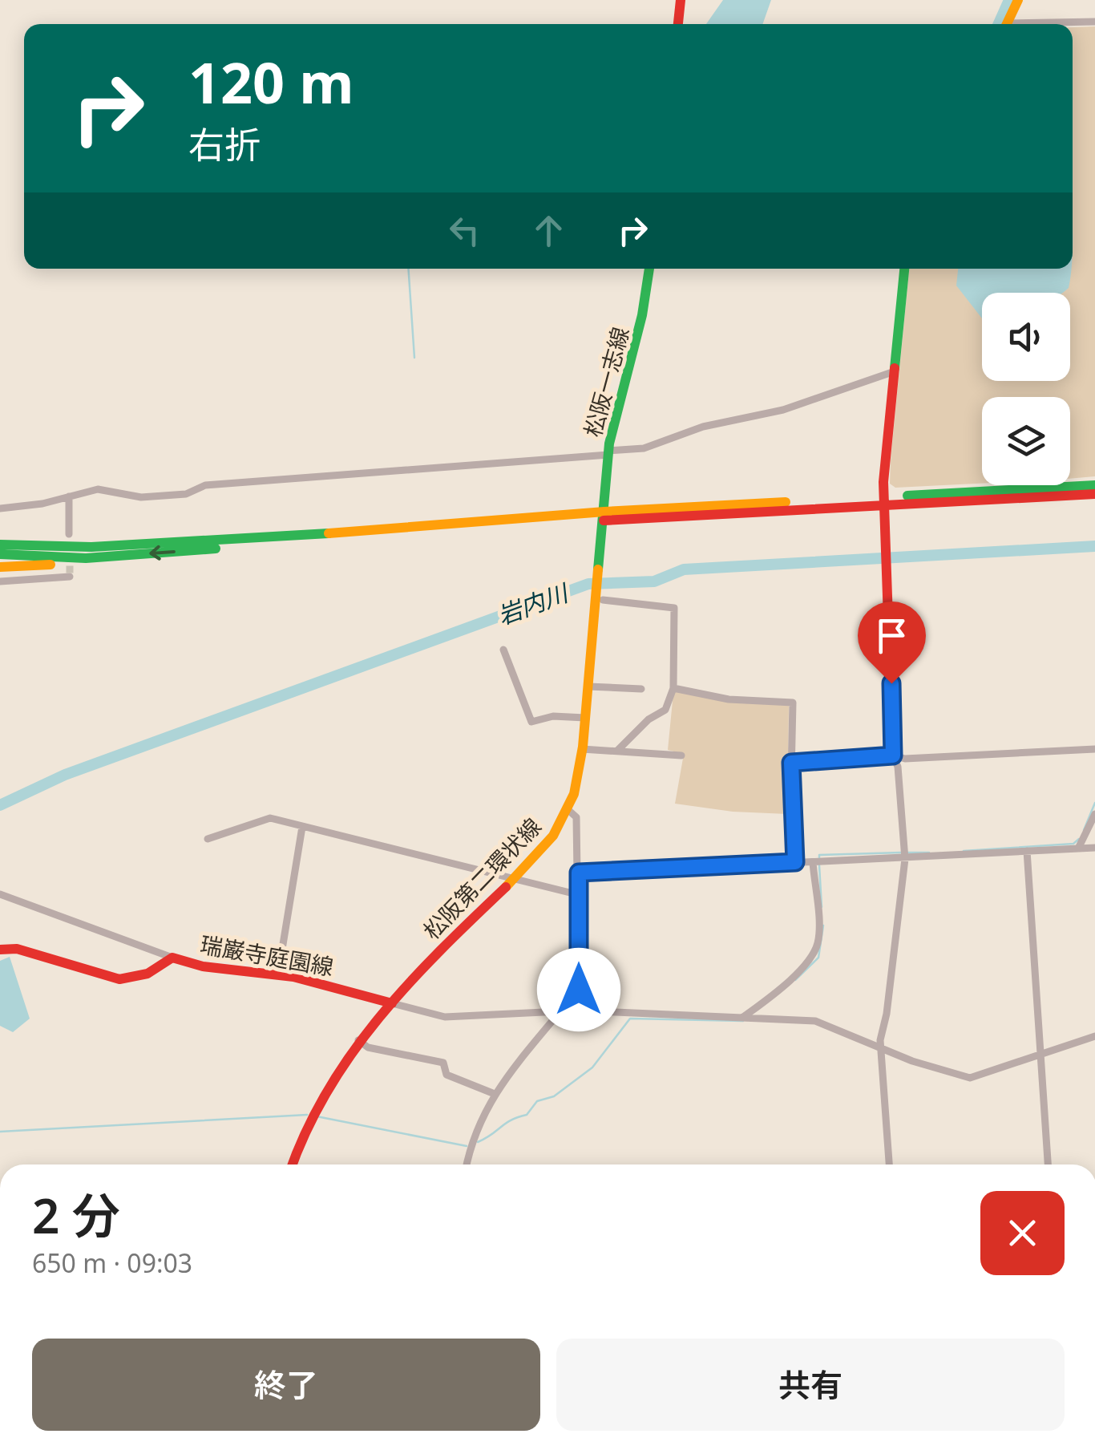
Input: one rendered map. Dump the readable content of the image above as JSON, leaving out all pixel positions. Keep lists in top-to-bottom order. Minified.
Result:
{"streets":{"main road":["松阪一志線","松阪第二環状線","瑞巌寺庭園線"]},"crossings":[["松阪一志線","松阪第二環状線"],["松阪第二環状線","瑞巌寺庭園線"]],"water":["岩内川"],"page":{"turn":["120 m","右折"],"heading":["2 分","650 m · 09:03"],"buttons":["終了","共有"]}}
